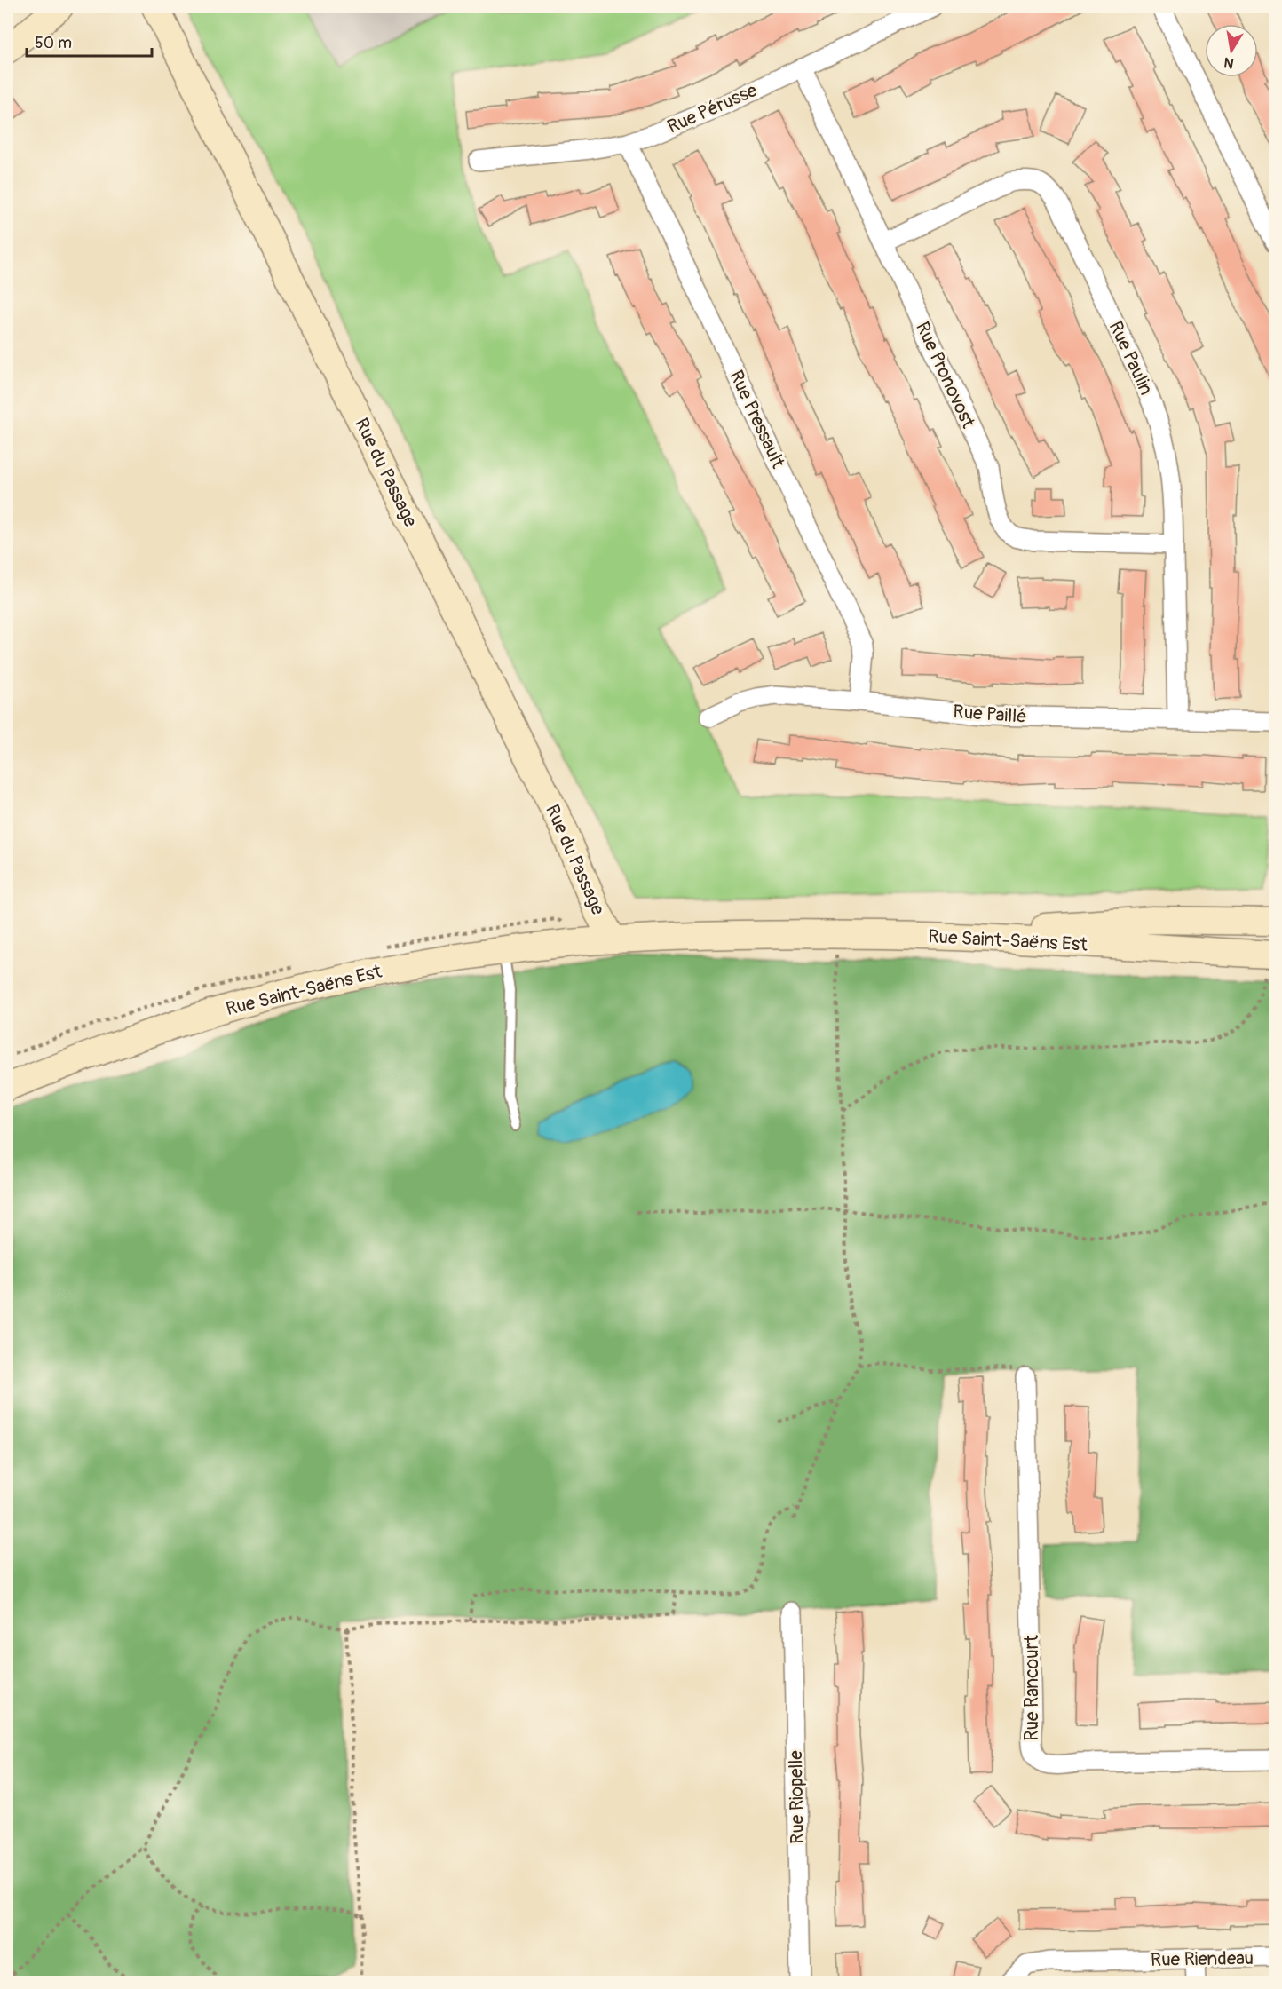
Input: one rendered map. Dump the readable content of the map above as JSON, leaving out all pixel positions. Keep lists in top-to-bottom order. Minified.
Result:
{"streets":{"main road":["Rue du Passage","Rue Saint-Saëns Est"],"street":["Rue Pérusse","Rue Paulin","Rue Pronovost","Rue Pressault","Rue Paillé","Rue Rancourt","Rue Riopelle","Rue Riendeau"]},"crossings":[["Rue Pérusse","Rue Pronovost"],["Rue Pérusse","Rue Pressault"],["Rue Paulin","Rue Pronovost"],["Rue Paulin","Rue Paillé"],["Rue Pressault","Rue Paillé"],["Rue du Passage","Rue Saint-Saëns Est"]],"scale_bar":"50 m","north":"bottom"}
